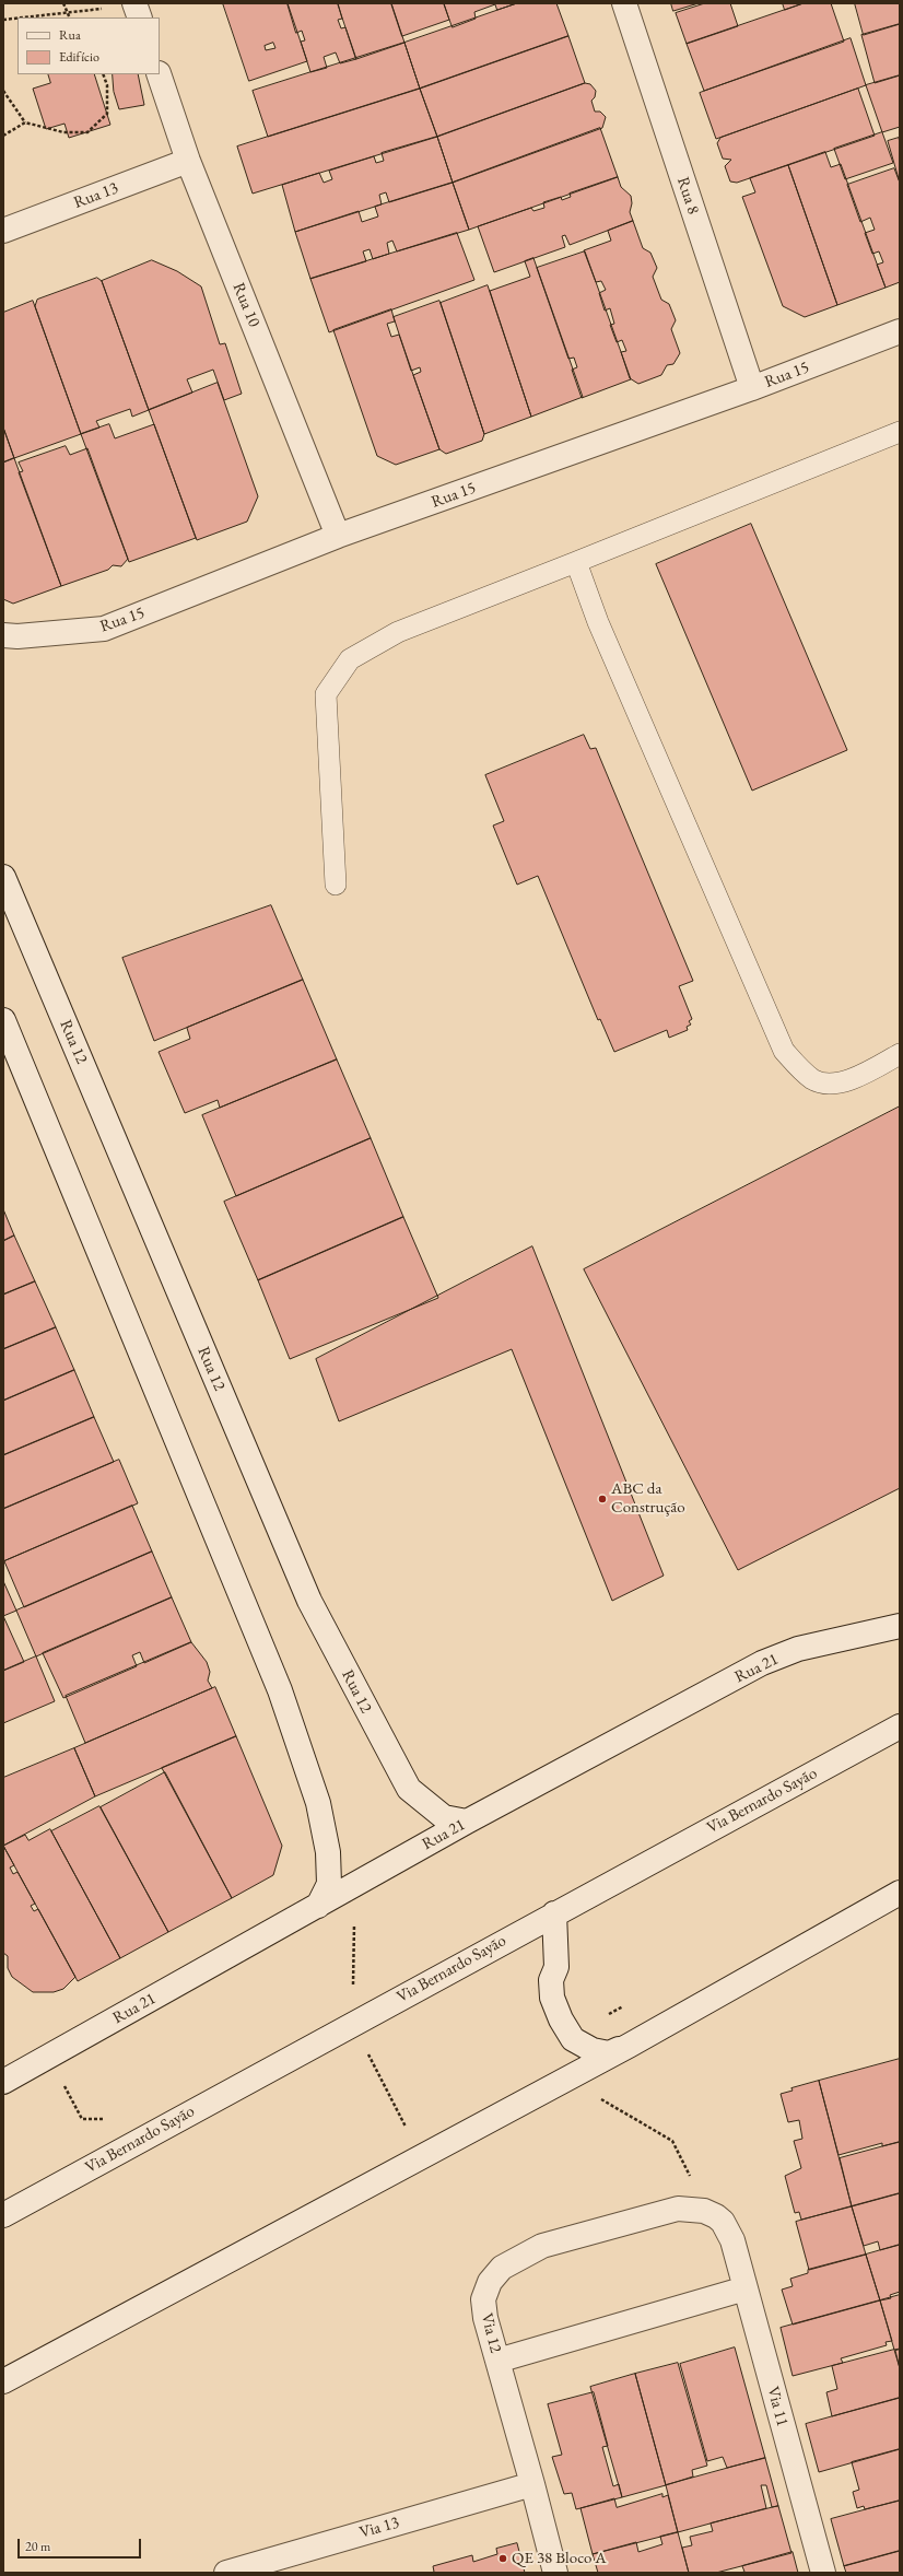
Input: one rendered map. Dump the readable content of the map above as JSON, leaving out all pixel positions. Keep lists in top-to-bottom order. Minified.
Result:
{"streets":{"street":["Rua 13","Rua 8","Rua 10","Rua 15","Rua 12","Rua 21","Via Bernardo Sayão","Via 12","Via 11","Via 13"]},"crossings":[["Rua 13","Rua 10"],["Rua 8","Rua 15"],["Rua 10","Rua 15"],["Rua 12","Rua 21"],["Via 12","Via 11"],["Via 12","Via 13"]],"places":["ABC da Construção","QE 38 Bloco A"],"legend":["Rua","Edifício"],"scale_bar":"20 m"}
